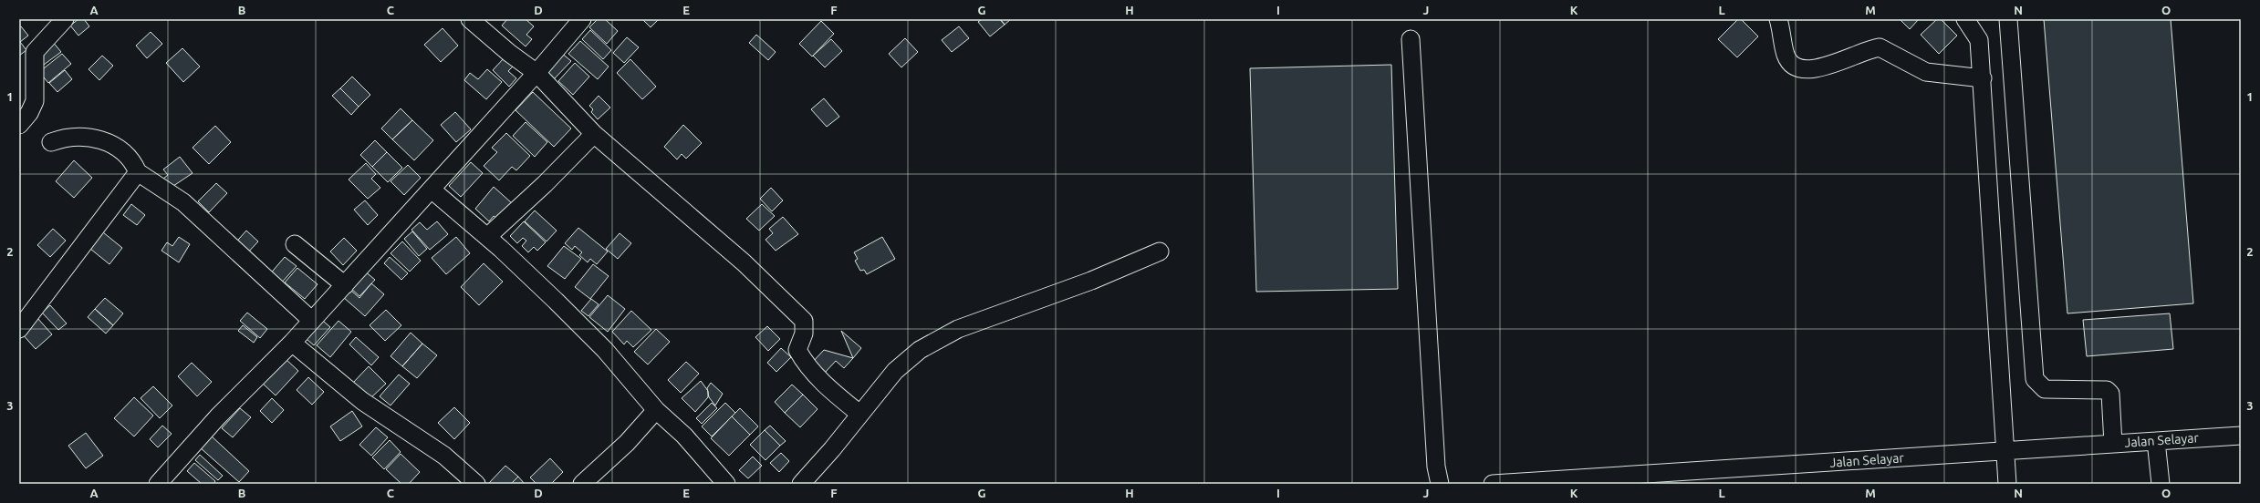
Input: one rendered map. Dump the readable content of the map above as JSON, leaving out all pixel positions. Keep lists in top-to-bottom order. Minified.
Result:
{"streets":{"street":["Jalan Selayar"]},"grid":{"columns":["A","B","C","D","E","F","G","H","I","J","K","L","M","N","O"],"rows":["1","2","3"]}}
